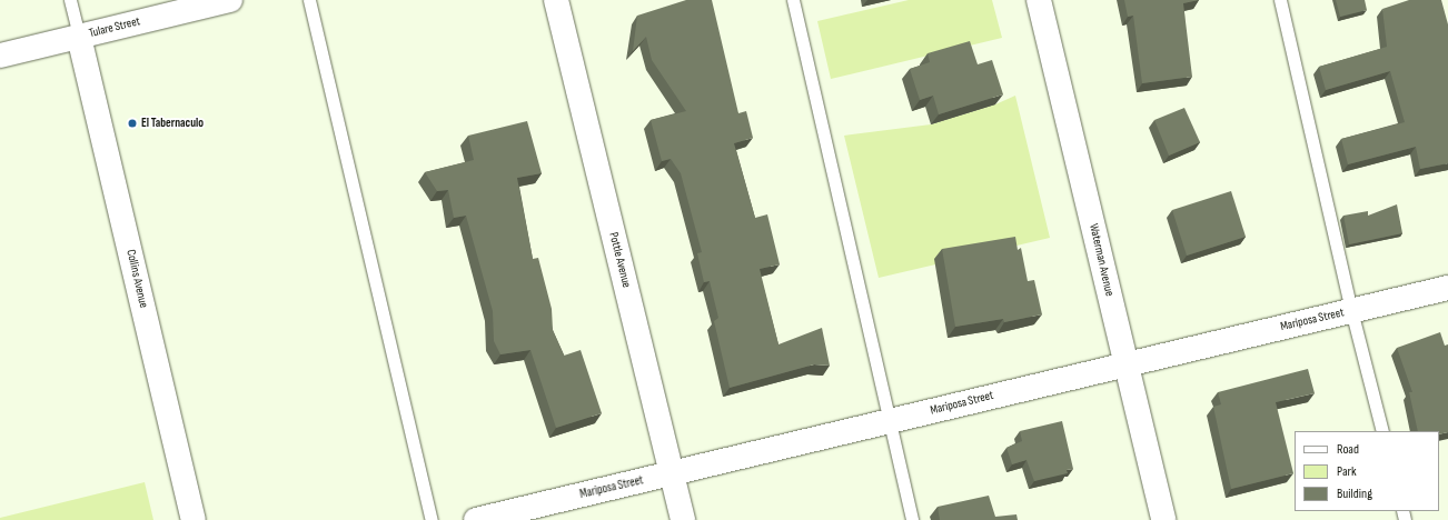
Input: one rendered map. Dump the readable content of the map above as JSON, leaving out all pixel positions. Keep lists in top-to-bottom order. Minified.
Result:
{"streets":{"street":["Tulare Street","Pottle Avenue","Waterman Avenue","Collins Avenue","Mariposa Street"]},"crossings":[["Tulare Street","Collins Avenue"],["Pottle Avenue","Mariposa Street"],["Waterman Avenue","Mariposa Street"]],"places":["El Tabernaculo"],"legend":["Road","Park","Building"]}
